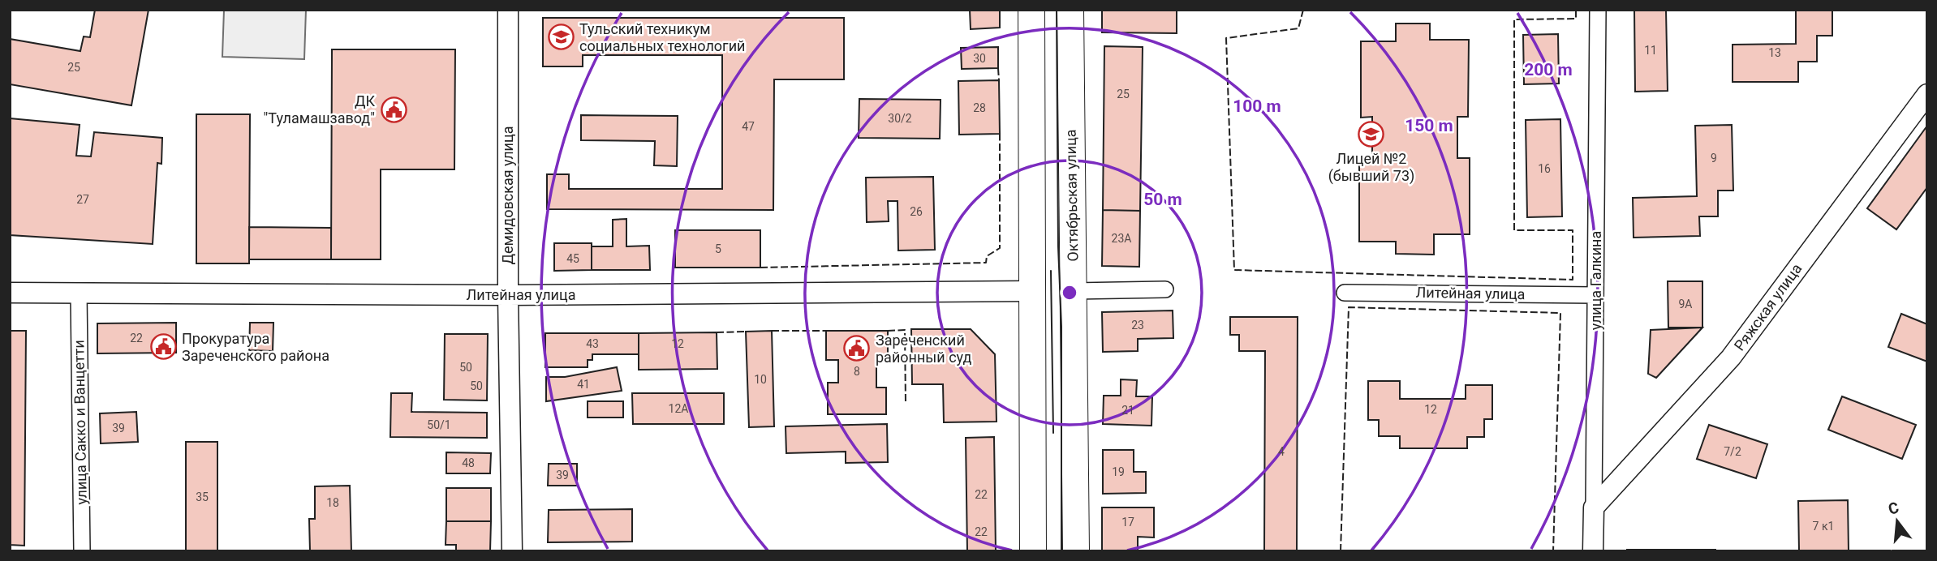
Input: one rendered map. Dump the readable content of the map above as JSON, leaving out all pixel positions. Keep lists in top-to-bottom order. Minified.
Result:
{"streets":{"main road":["Октябрьская улица"],"street":["Демидовская улица","улица Галкина","Литейная улица","Ряжская улица","улица Сакко и Ванцетти"]},"crossings":[["Демидовская улица","Литейная улица"],["улица Галкина","Литейная улица"],["улица Галкина","Ряжская улица"],["Литейная улица","улица Сакко и Ванцетти"]],"places":{"school or university":["Тульский техникум социальных технологий","Лицей №2 (бывший 73)"],"public building":["ДК \"Туламашзавод\"","Прокуратура Зареченского района","Зареченский районный суд"]},"house_numbers":["11","13","30","25","25","28","30/2","47","9","16","27","26","23А","5","45","9А","23","22","43","12","50","8","10","41","50","12А","12","21","50/1","39","4","7/2","48","19","39","22","35","18","17","7 к1","22"],"north":"top","rings":["200 m","100 m","150 m","50 m"]}
